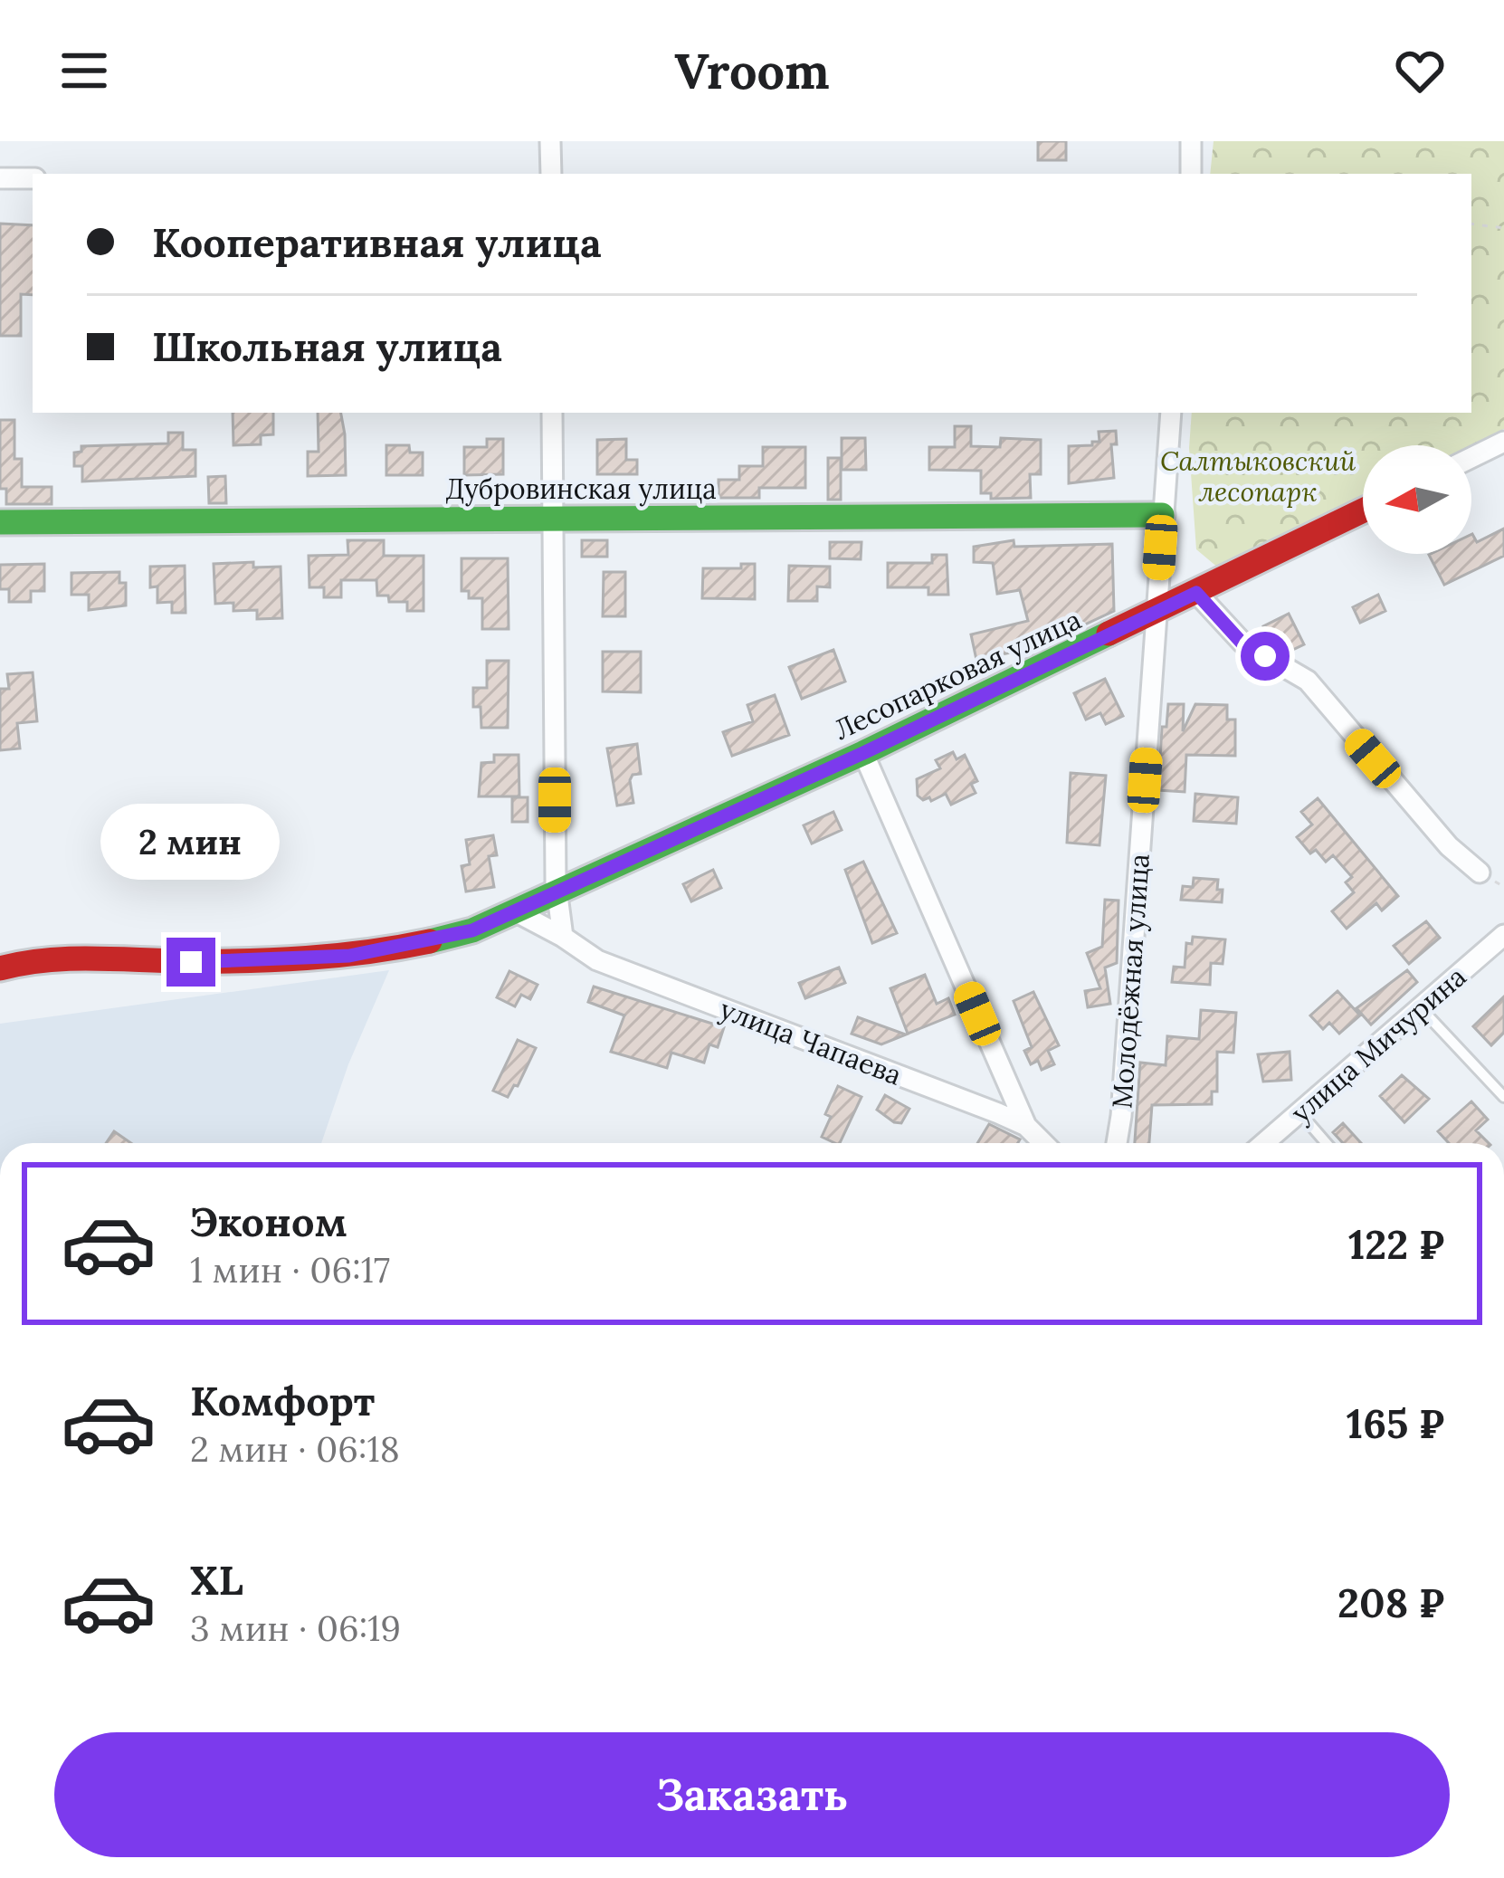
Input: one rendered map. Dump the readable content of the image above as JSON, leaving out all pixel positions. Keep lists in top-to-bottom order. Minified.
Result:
{"streets":{"street":["Дубровинская улица","Лесопарковая улица","Молодёжная улица","улица Чапаева","улица Мичурина"]},"crossings":[["Дубровинская улица","Молодёжная улица"],["Лесопарковая улица","Молодёжная улица"],["Лесопарковая улица","улица Чапаева"]],"parks":["Салтыковский лесопарк"],"north":"left","page":{"header":"Vroom","banner":["Кооперативная улица","Школьная улица"],"bubble":"2 мин","list":[{"name":"Эконом","note":"1 мин · 06:17","value":"122 ₽"},{"name":"Комфорт","note":"2 мин · 06:18","value":"165 ₽"},{"name":"XL","note":"3 мин · 06:19","value":"208 ₽"}],"buttons":"Заказать"}}
